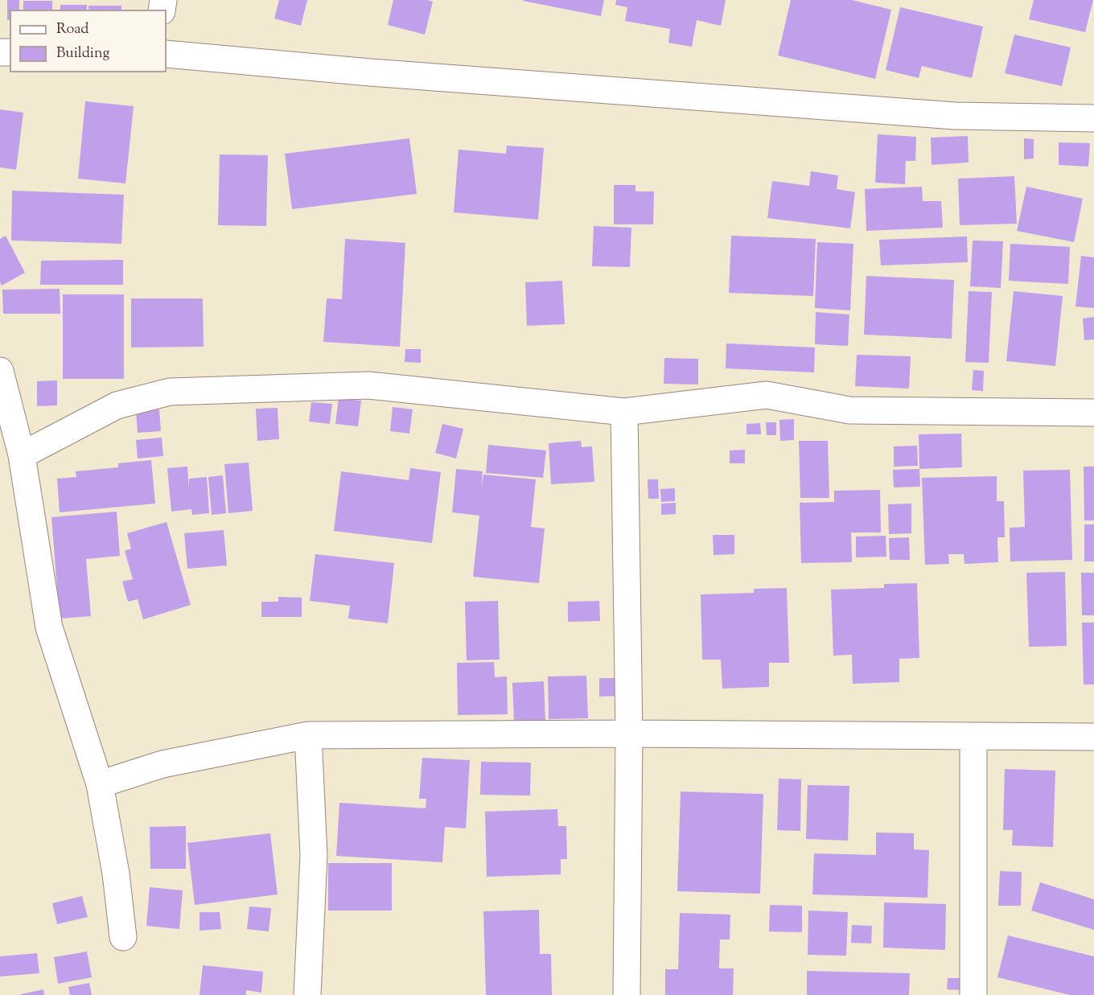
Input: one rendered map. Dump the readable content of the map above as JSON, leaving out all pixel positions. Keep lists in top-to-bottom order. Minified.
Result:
{"legend":["Road","Building"]}
